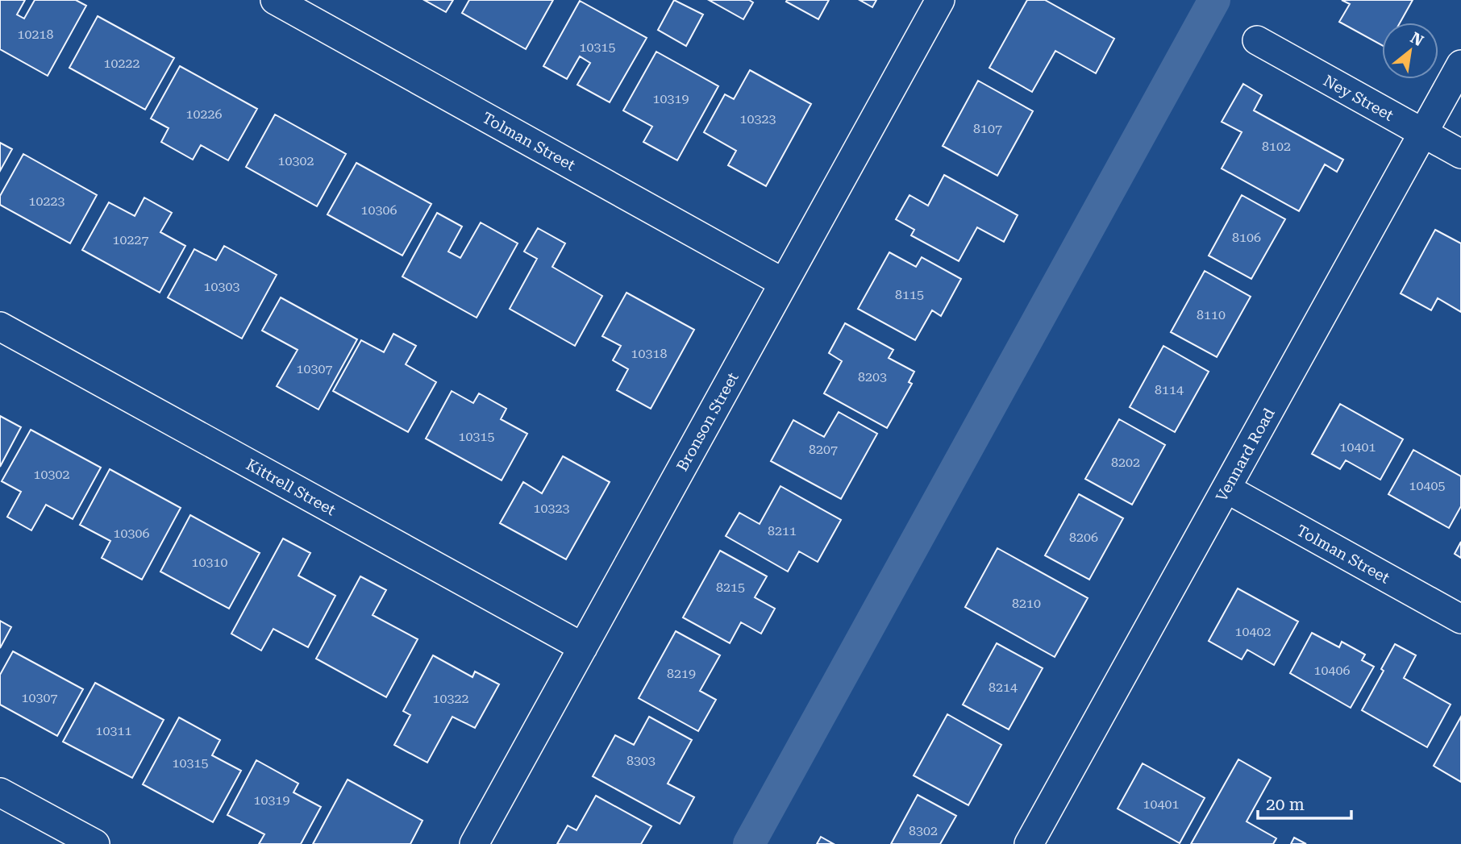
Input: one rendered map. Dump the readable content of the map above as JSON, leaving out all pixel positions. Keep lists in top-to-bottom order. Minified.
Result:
{"streets":{"street":["Ney Street","Tolman Street","Bronson Street","Vennard Road","Kittrell Street"]},"crossings":[["Ney Street","Vennard Road"],["Tolman Street","Bronson Street"],["Tolman Street","Vennard Road"],["Bronson Street","Kittrell Street"]],"house_numbers":["10218","10315","10222","10319","10226","10323","8107","8102","10302","10223","10306","8106","10227","10303","8115","8110","10318","10307","8203","8114","10315","10401","8207","8202","10302","10405","10323","8211","10306","8206","10310","8215","8210","10402","10406","8219","8214","10307","10322","10311","8303","10315","10319","10401","8302"],"scale_bar":"20 m","north":"top right"}
